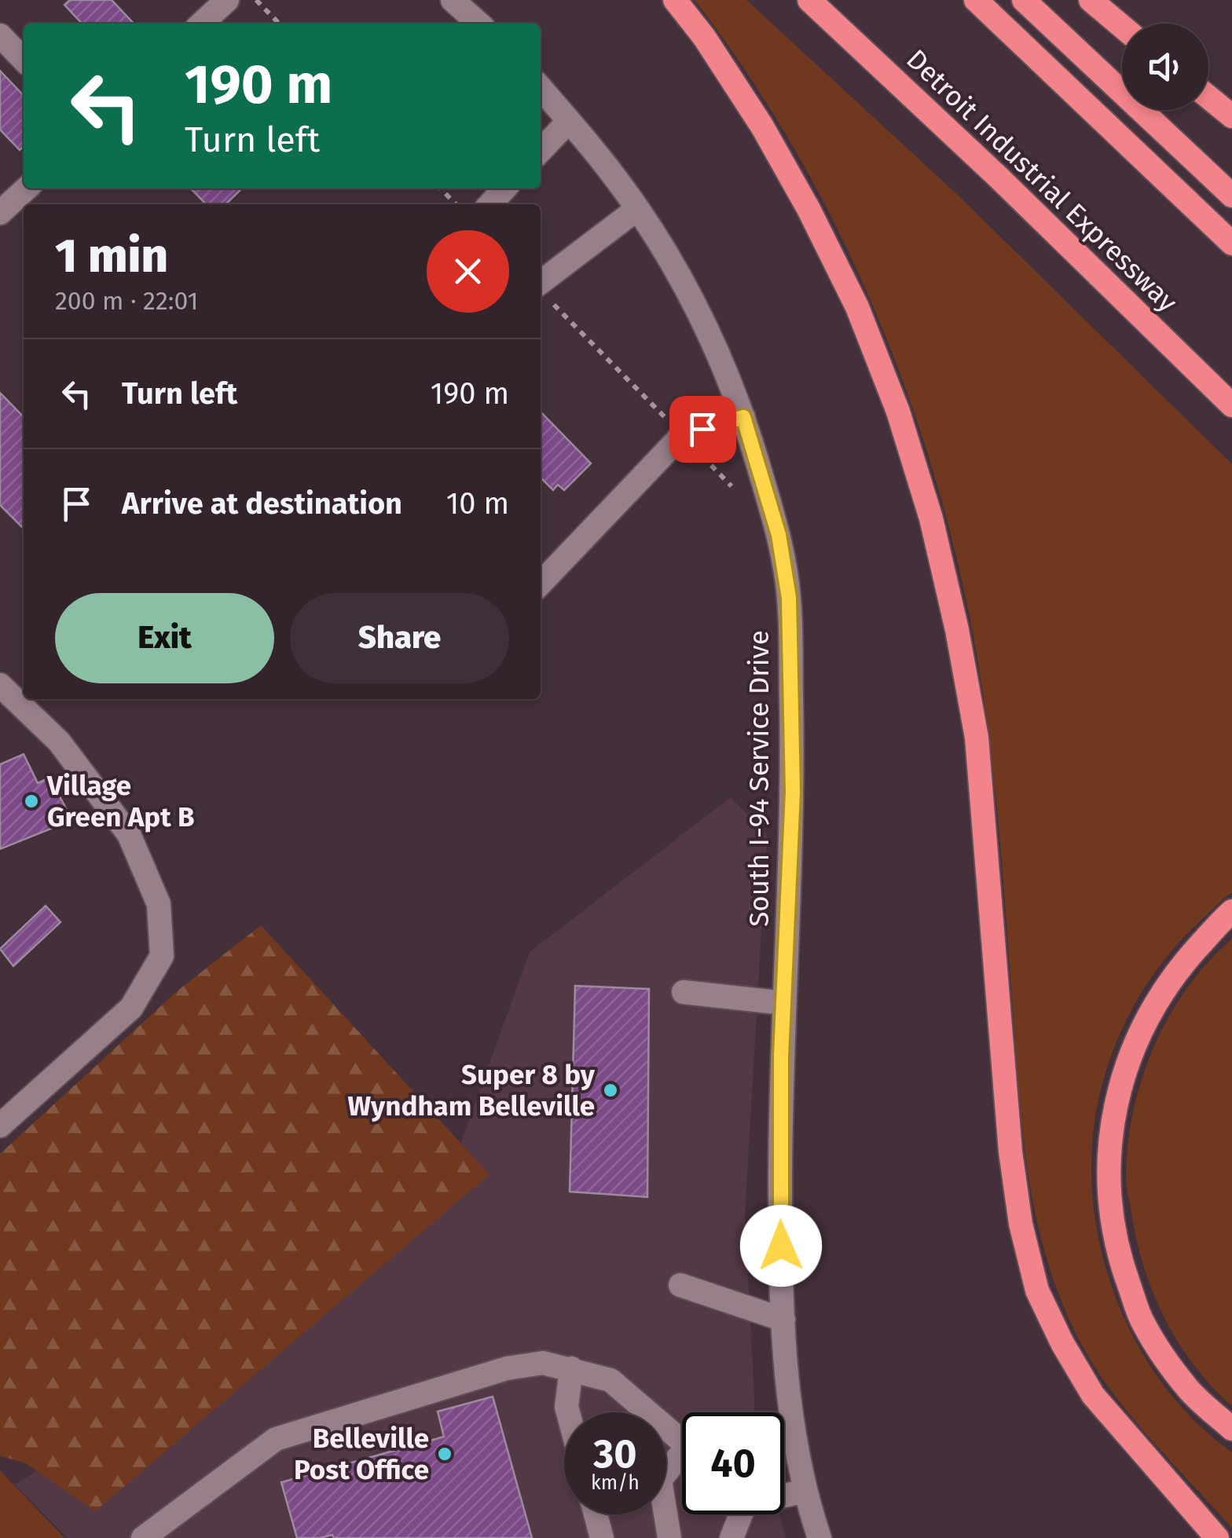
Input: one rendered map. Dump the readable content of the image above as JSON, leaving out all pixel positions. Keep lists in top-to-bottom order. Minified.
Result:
{"streets":{"highway":["Detroit Industrial Expressway"],"street":["South I-94 Service Drive"]},"places":["Village Green Apt B","Super 8 by Wyndham Belleville","Belleville Post Office"],"page":{"turn":["190 m","Turn left"],"heading":["1 min","200 m · 22:01"],"list":[{"name":"Turn left","value":"190 m"},{"name":"Arrive at destination","value":"10 m"}],"buttons":["Exit","Share"],"speed":"30 km/h","limit":"40"}}
